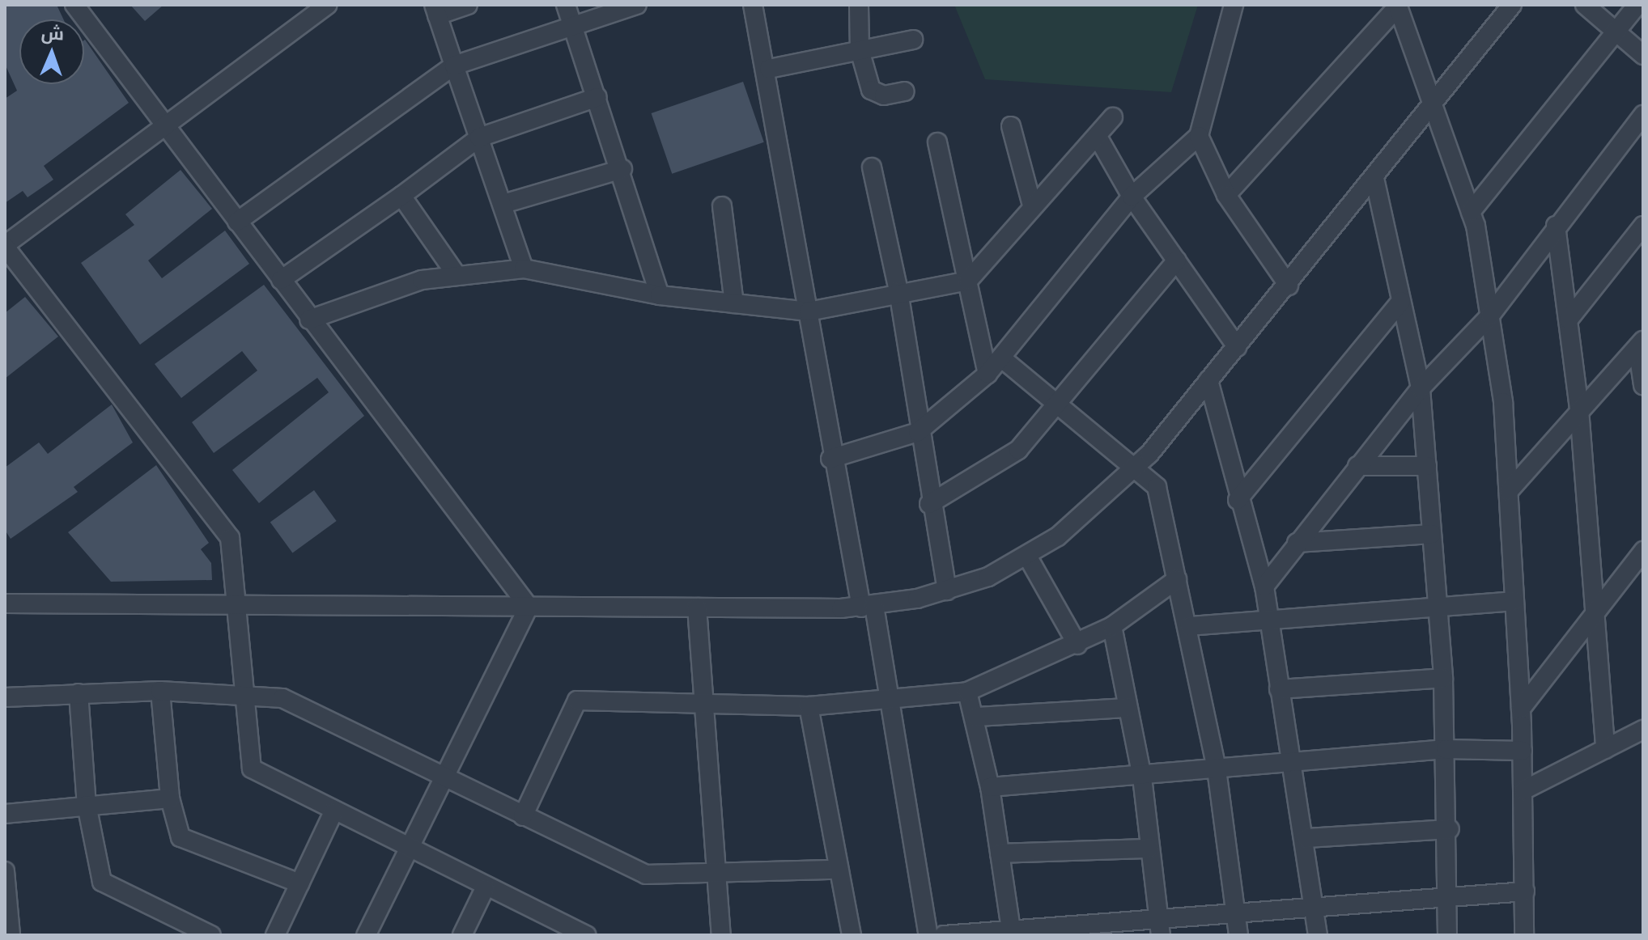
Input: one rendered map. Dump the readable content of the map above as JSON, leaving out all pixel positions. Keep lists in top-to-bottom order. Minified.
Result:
{"north":"top"}
